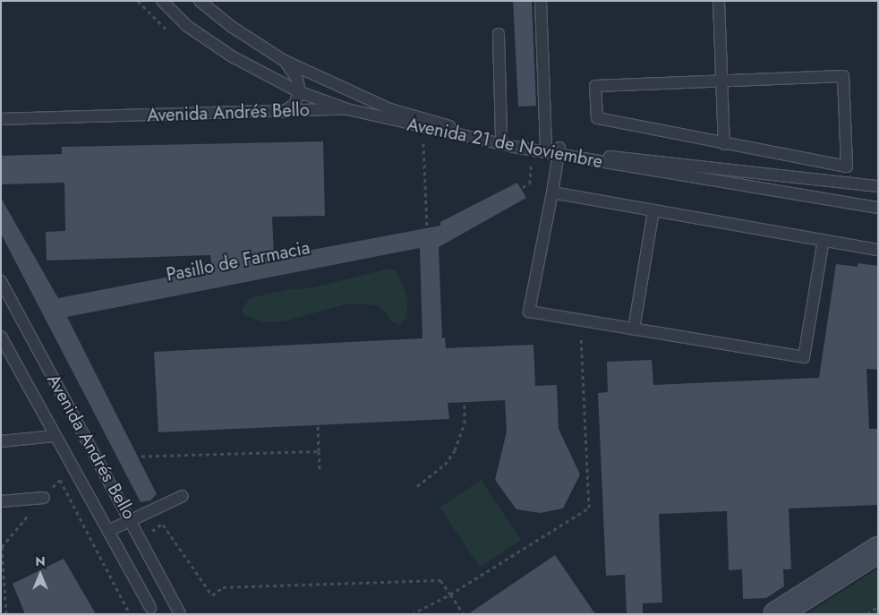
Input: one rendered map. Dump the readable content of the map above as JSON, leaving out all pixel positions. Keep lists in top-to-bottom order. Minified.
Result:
{"streets":{"lane":["Avenida Andrés Bello","Avenida 21 de Noviembre"],"path":["Pasillo de Farmacia"]},"crossings":[["Avenida Andrés Bello","Avenida 21 de Noviembre"],["Avenida 21 de Noviembre","Pasillo de Farmacia"]],"north":"top"}
